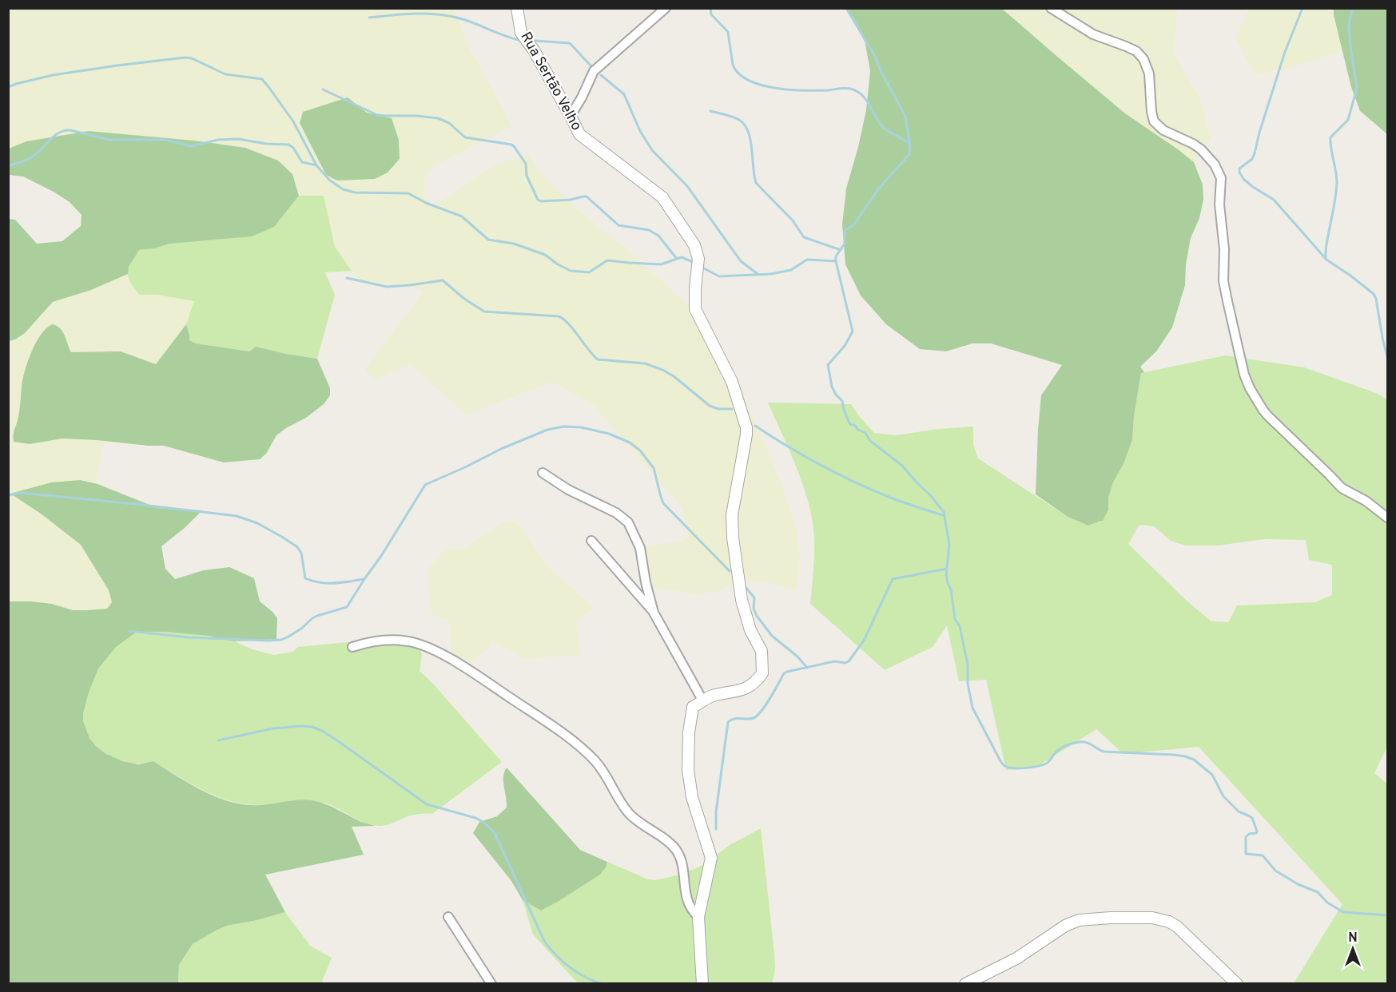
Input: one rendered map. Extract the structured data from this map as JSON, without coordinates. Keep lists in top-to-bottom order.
{
  "streets": {
    "street": ["Rua Sertão Velho"]
  },
  "north": "top"
}
